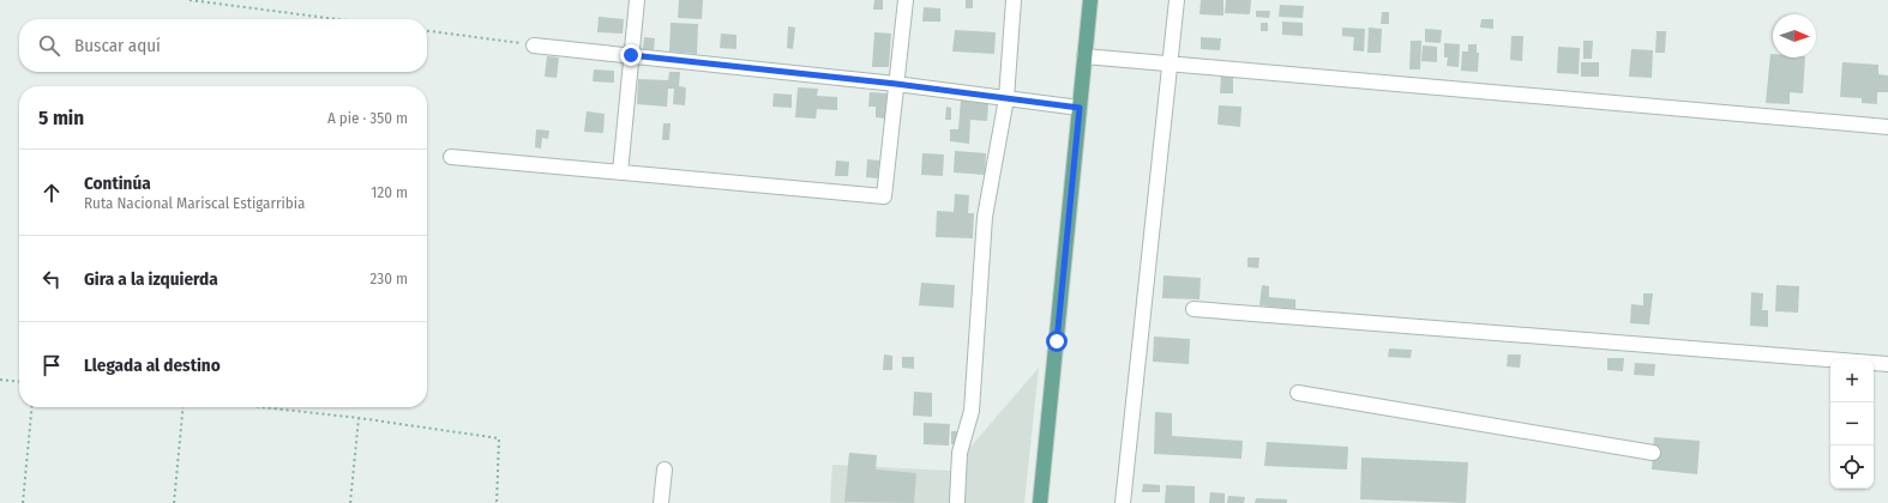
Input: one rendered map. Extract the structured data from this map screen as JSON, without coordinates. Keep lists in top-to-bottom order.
{
  "north": "right",
  "page": {
    "search": "Buscar aquí",
    "heading": ["5 min", "A pie · 350 m"],
    "list": [
      ["Continúa", "Ruta Nacional Mariscal Estigarribia", "120 m"],
      ["Gira a la izquierda", "230 m"],
      "Llegada al destino"
    ],
    "map_buttons": ["+", "−"]
  }
}
